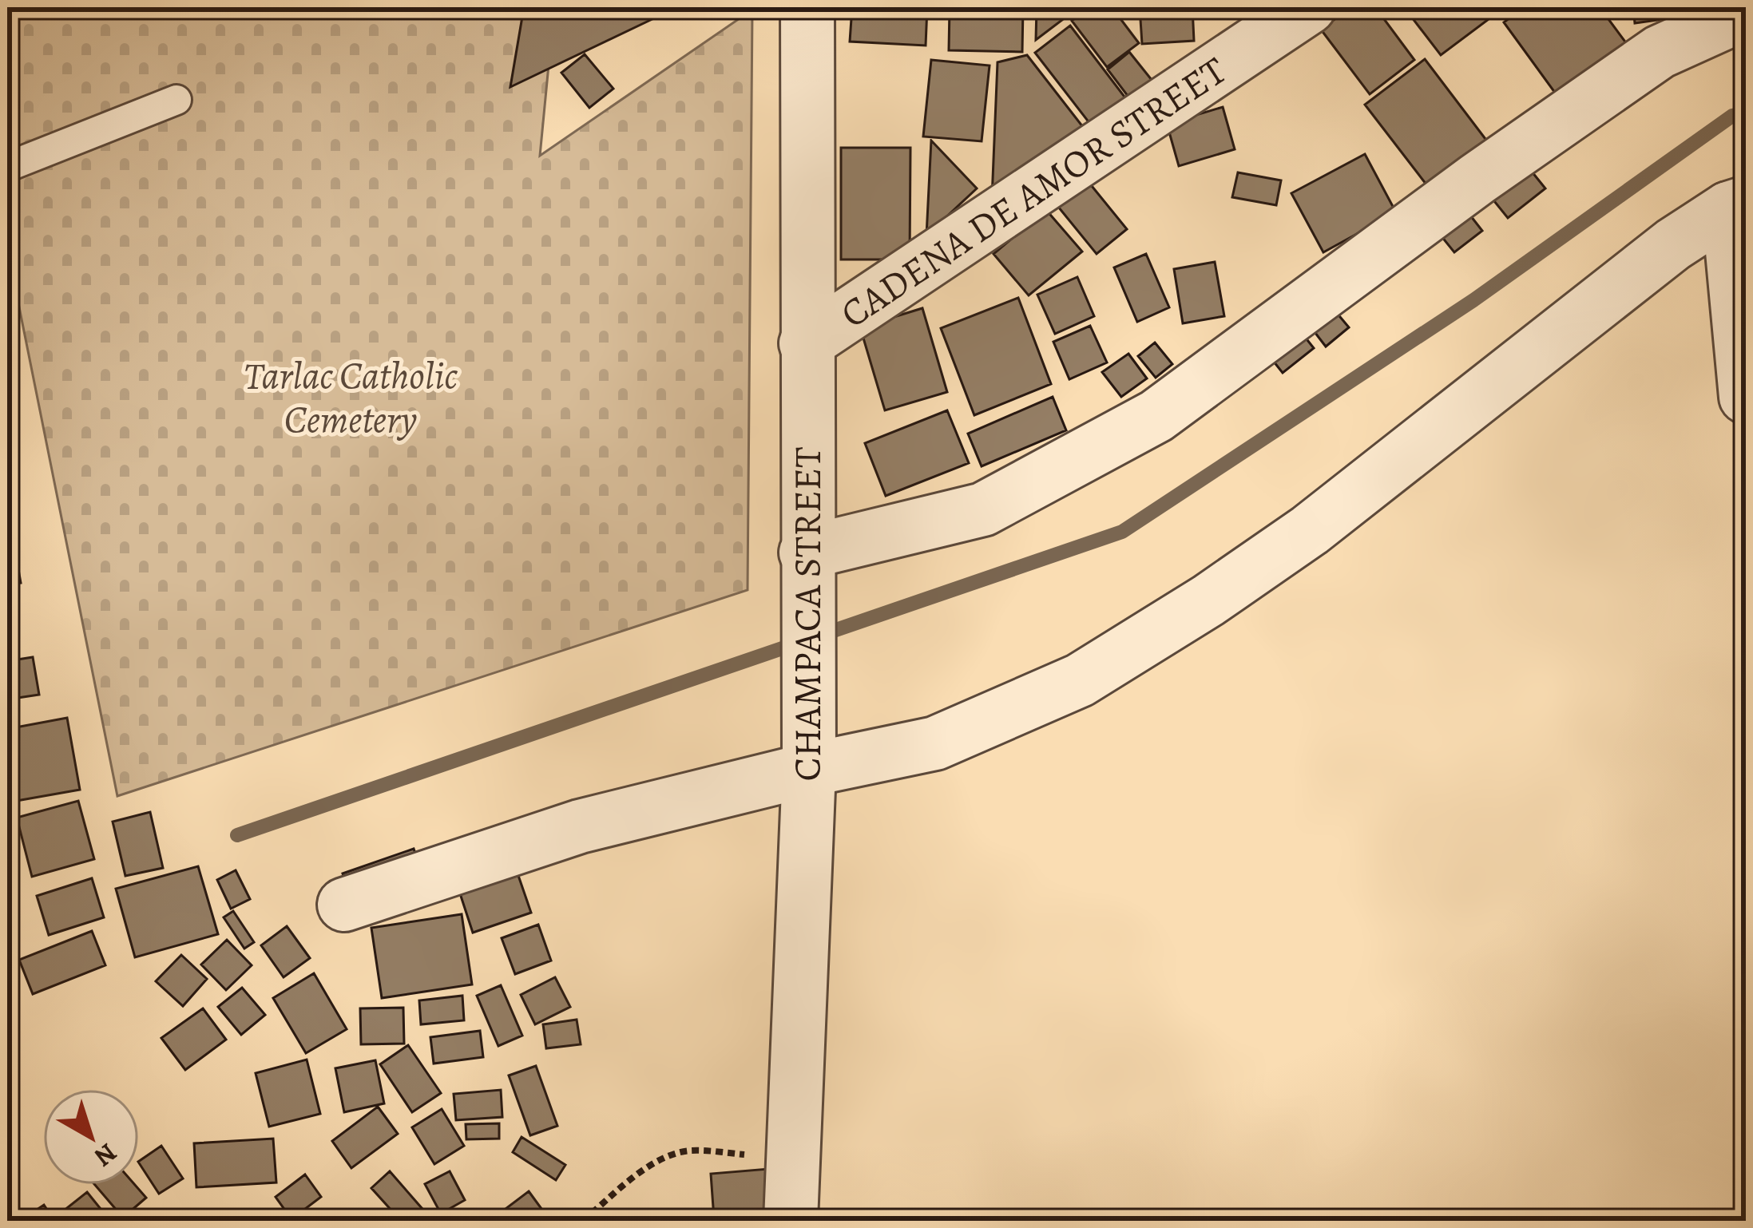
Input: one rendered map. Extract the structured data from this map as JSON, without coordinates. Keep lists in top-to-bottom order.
{
  "streets": {
    "street": ["CADENA DE AMOR STREET", "CHAMPACA STREET"]
  },
  "crossings": [
    ["CADENA DE AMOR STREET", "CHAMPACA STREET"]
  ],
  "parks": ["Tarlac Catholic Cemetery"],
  "north": "bottom right"
}
